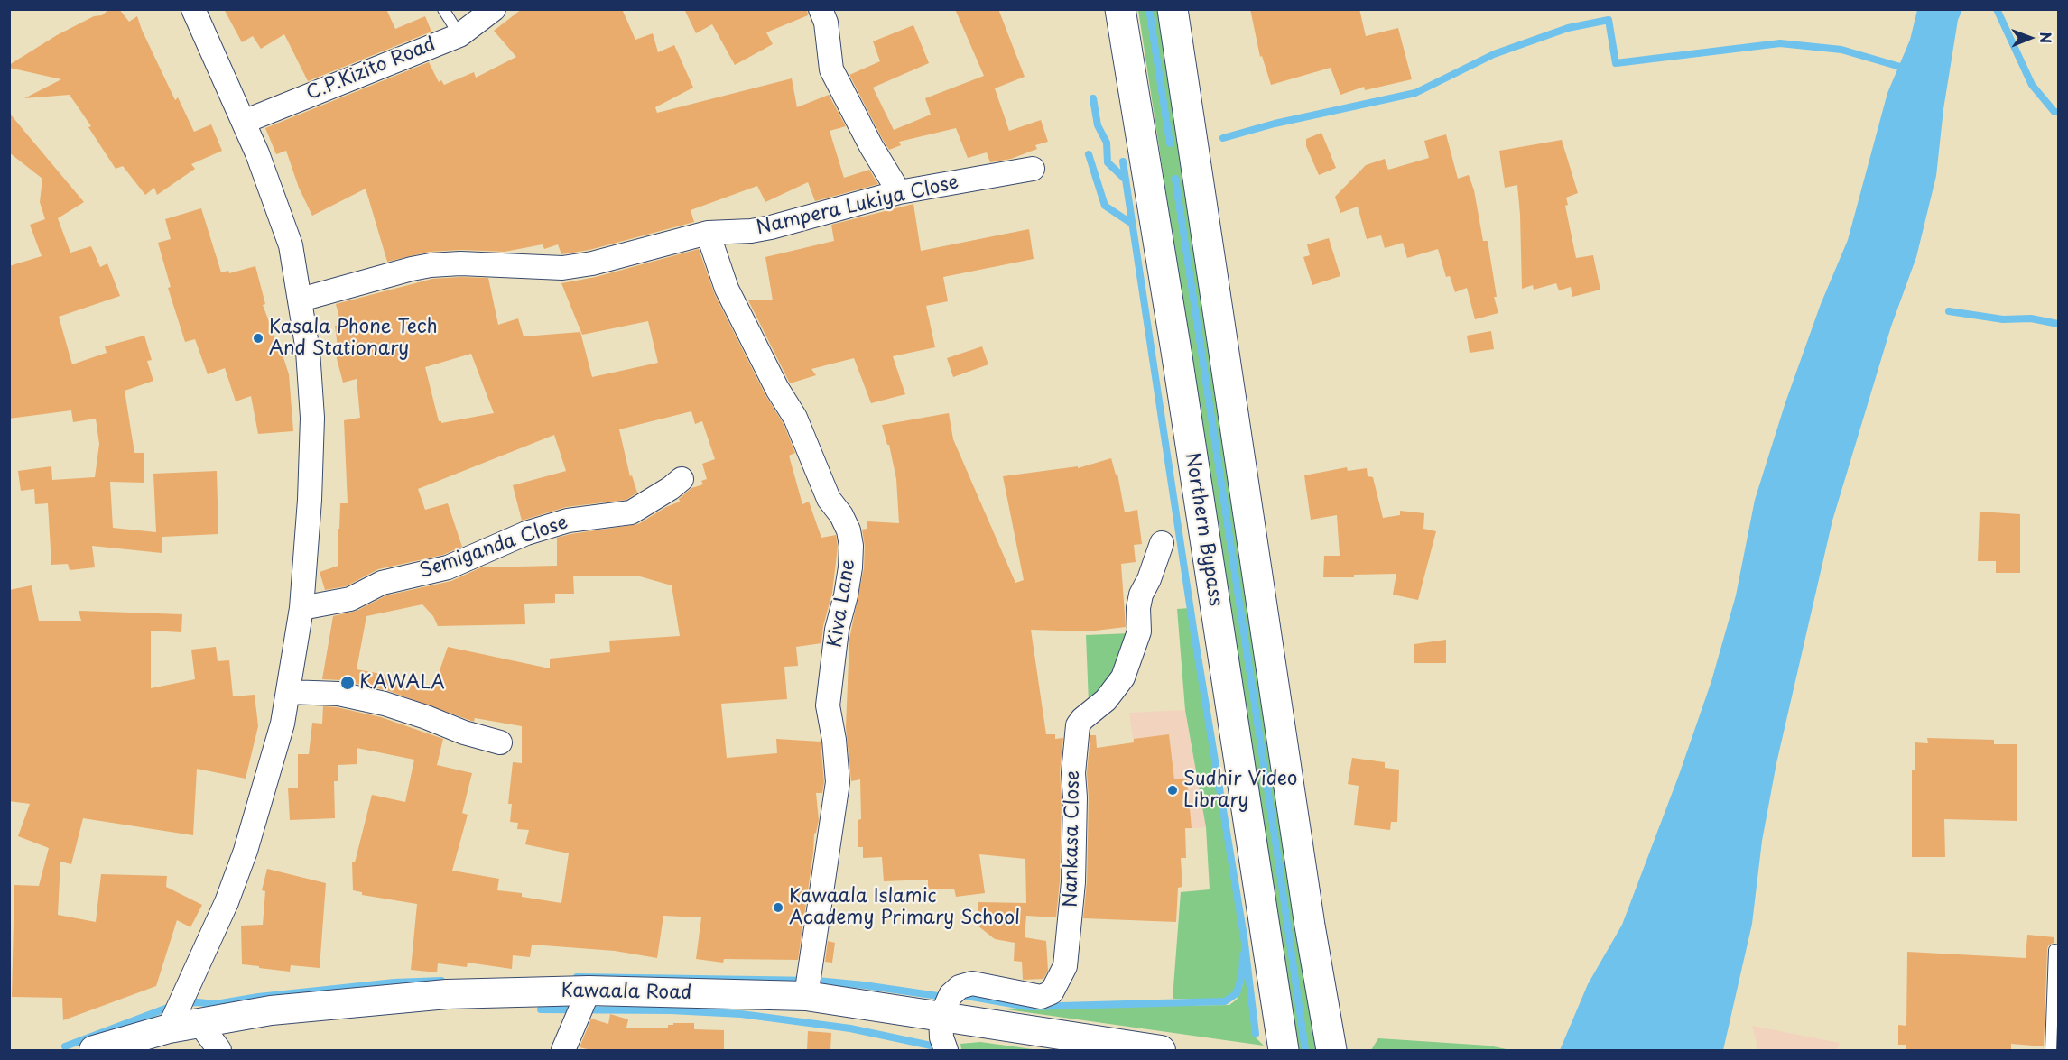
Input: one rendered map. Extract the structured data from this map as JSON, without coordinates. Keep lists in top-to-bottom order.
{
  "streets": {
    "highway": ["Northern Bypass"],
    "street": [
      "C.P.Kizito Road",
      "Nampera Lukiya Close",
      "Semiganda Close",
      "Kiva Lane",
      "Nankasa Close",
      "Kawaala Road"
    ]
  },
  "crossings": [
    ["Nampera Lukiya Close", "Kiva Lane"],
    ["Kiva Lane", "Kawaala Road"],
    ["Nankasa Close", "Kawaala Road"]
  ],
  "places": [
    "Kasala Phone Tech And Stationary",
    "KAWALA",
    "Sudhir Video Library",
    "Kawaala Islamic Academy Primary School"
  ],
  "north": "right"
}
